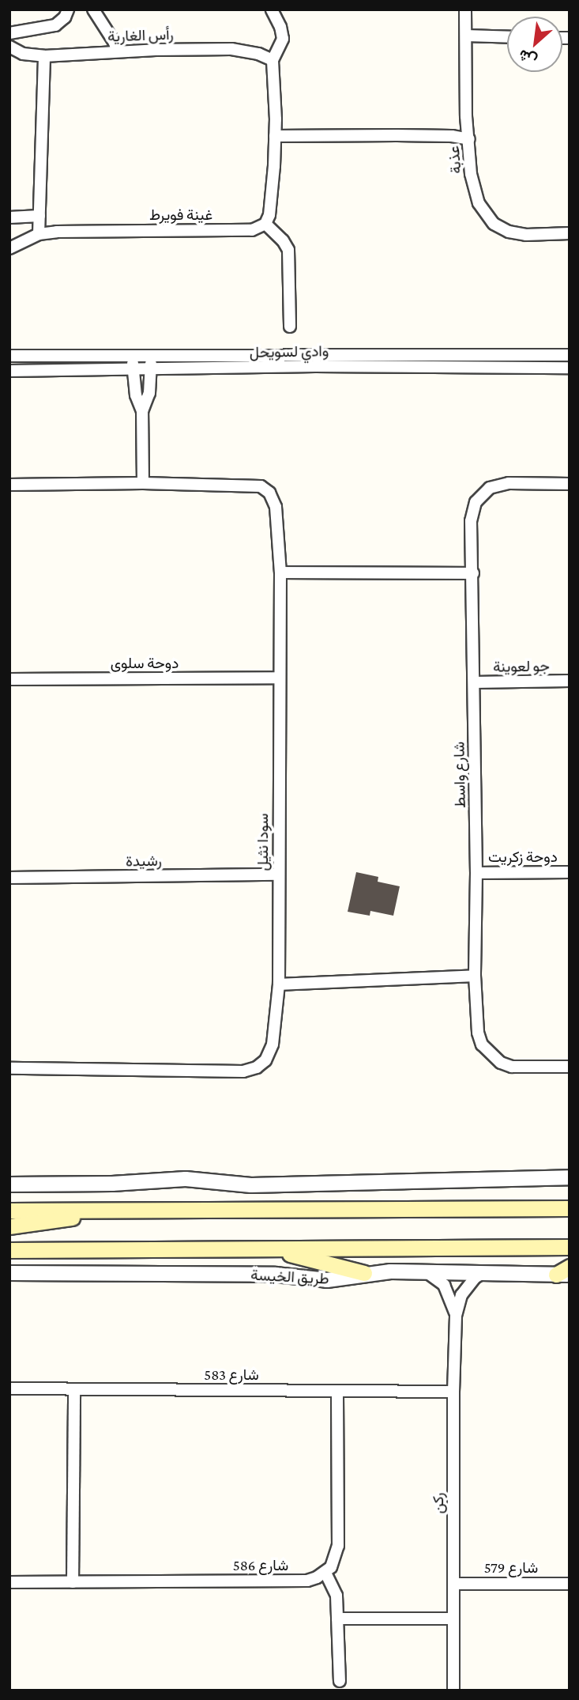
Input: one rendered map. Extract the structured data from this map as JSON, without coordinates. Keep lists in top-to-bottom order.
{
  "streets": {
    "main road": ["طريق الخيسة"],
    "street": [
      "رأس الغارية",
      "عذبة",
      "غينة فويرط",
      "وادي لسويحل",
      "دوحة سلوى",
      "جو لعوينة",
      "شارع واسط",
      "سودا نثيل",
      "دوحة زكريت",
      "رشيدة",
      "شارع 583",
      "ركن",
      "شارع 586",
      "شارع 579"
    ]
  },
  "crossings": [
    ["دوحة سلوى", "سودا نثيل"],
    ["جو لعوينة", "شارع واسط"],
    ["شارع واسط", "دوحة زكريت"],
    ["سودا نثيل", "رشيدة"],
    ["طريق الخيسة", "ركن"],
    ["شارع 583", "ركن"],
    ["ركن", "شارع 579"]
  ],
  "north": "bottom left"
}
